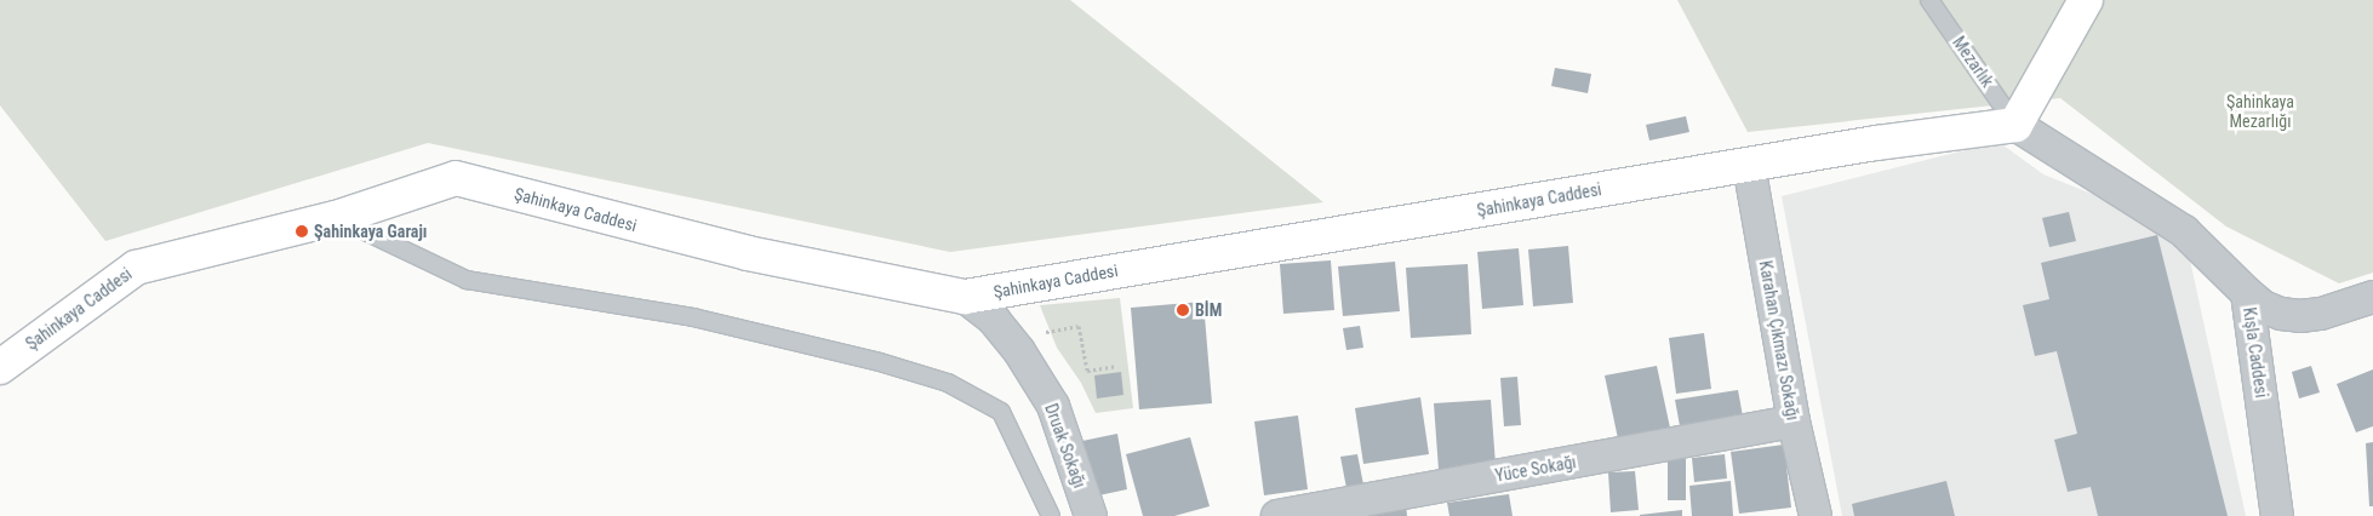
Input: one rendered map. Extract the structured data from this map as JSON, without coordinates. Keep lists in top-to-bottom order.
{
  "streets": {
    "street": [
      "Şahinkaya Caddesi",
      "Karahan Çıkmazı Sokağı",
      "Kışla Caddesi",
      "Druak Sokağı",
      "Yüce Sokağı"
    ],
    "lane": ["Mezarlık"]
  },
  "crossings": [
    ["Mezarlık", "Şahinkaya Caddesi"],
    ["Mezarlık", "Kışla Caddesi"],
    ["Şahinkaya Caddesi", "Karahan Çıkmazı Sokağı"],
    ["Şahinkaya Caddesi", "Kışla Caddesi"],
    ["Şahinkaya Caddesi", "Druak Sokağı"],
    ["Karahan Çıkmazı Sokağı", "Yüce Sokağı"]
  ],
  "parks": ["Şahinkaya Mezarlığı"],
  "places": ["Şahinkaya Garajı", "BİM"]
}
